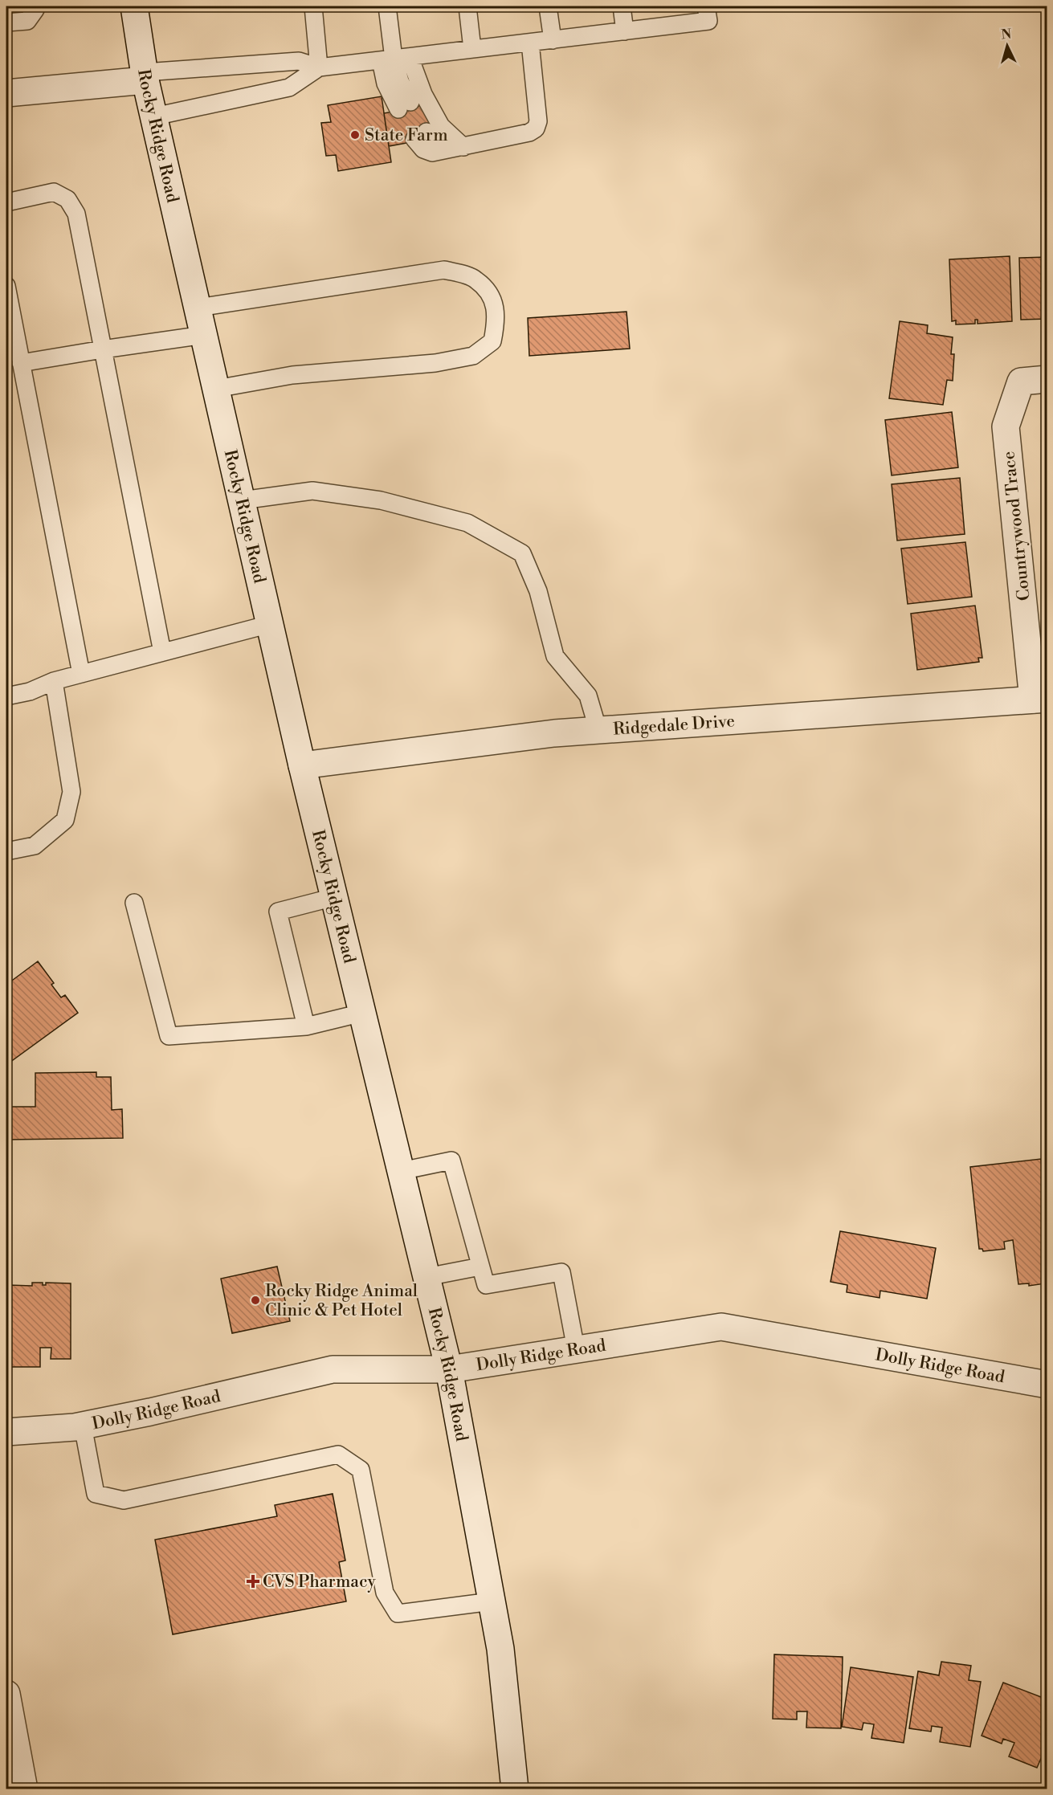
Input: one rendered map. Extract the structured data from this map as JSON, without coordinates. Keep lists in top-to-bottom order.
{
  "streets": {
    "street": [
      "Rocky Ridge Road",
      "Countrywood Trace",
      "Ridgedale Drive",
      "Dolly Ridge Road"
    ]
  },
  "crossings": [
    ["Rocky Ridge Road", "Ridgedale Drive"],
    ["Rocky Ridge Road", "Dolly Ridge Road"],
    ["Countrywood Trace", "Ridgedale Drive"]
  ],
  "places": {
    "other": ["State Farm", "Rocky Ridge Animal Clinic & Pet Hotel"],
    "health": ["CVS Pharmacy"]
  },
  "north": "top"
}
